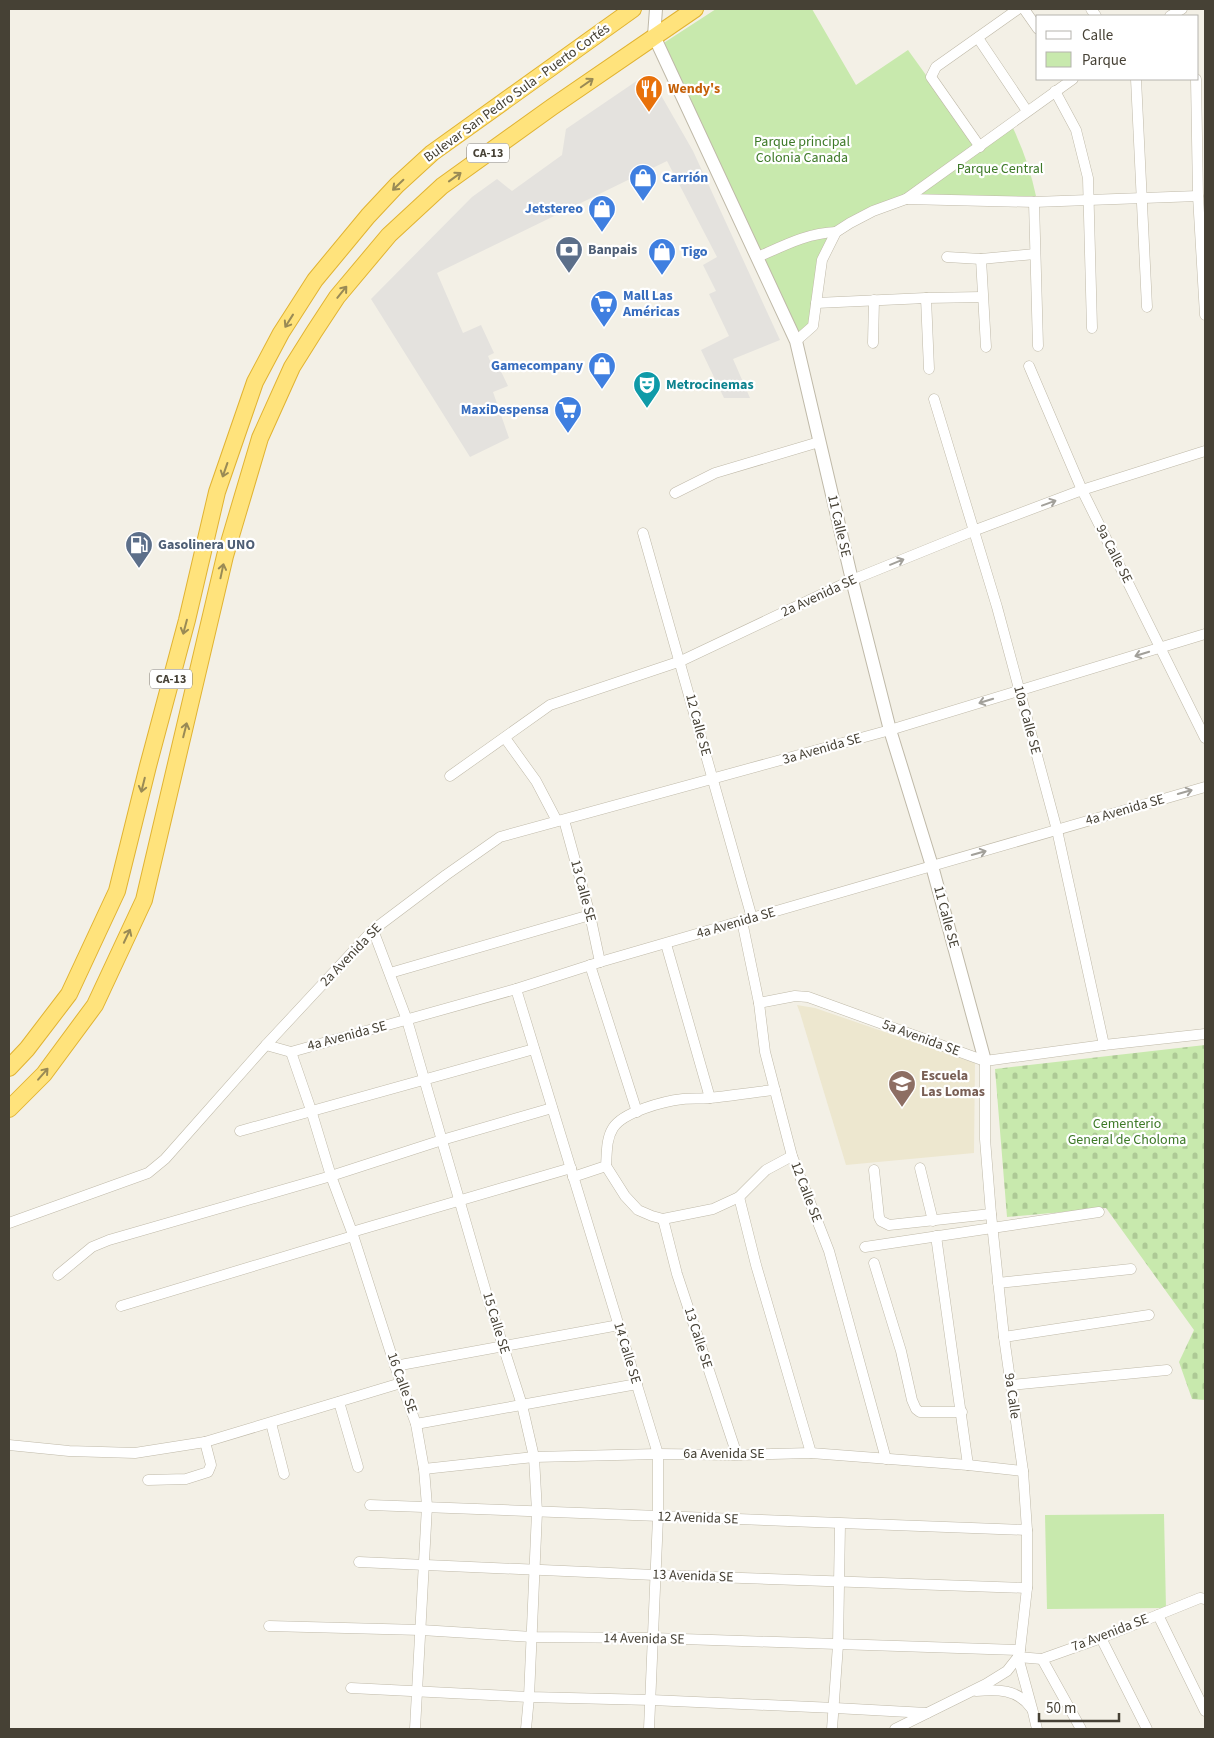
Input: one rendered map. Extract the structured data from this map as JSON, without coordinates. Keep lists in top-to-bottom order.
{
  "streets": {
    "highway": ["Bulevar San Pedro Sula - Puerto Cortés", "CA-13"],
    "street": [
      "11 Calle SE",
      "9a Calle SE",
      "2a Avenida SE",
      "10a Calle SE",
      "12 Calle SE",
      "3a Avenida SE",
      "4a Avenida SE",
      "13 Calle SE",
      "5a Avenida SE",
      "15 Calle SE",
      "14 Calle SE",
      "16 Calle SE",
      "9a Calle",
      "6a Avenida SE",
      "12 Avenida SE",
      "13 Avenida SE",
      "7a Avenida SE",
      "14 Avenida SE"
    ]
  },
  "crossings": [
    ["CA-13", "11 Calle SE"],
    ["11 Calle SE", "2a Avenida SE"],
    ["11 Calle SE", "3a Avenida SE"],
    ["11 Calle SE", "4a Avenida SE"],
    ["11 Calle SE", "5a Avenida SE"],
    ["11 Calle SE", "9a Calle"],
    ["9a Calle SE", "2a Avenida SE"],
    ["9a Calle SE", "3a Avenida SE"],
    ["2a Avenida SE", "10a Calle SE"],
    ["2a Avenida SE", "12 Calle SE"],
    ["2a Avenida SE", "3a Avenida SE"],
    ["2a Avenida SE", "4a Avenida SE"],
    ["2a Avenida SE", "13 Calle SE"],
    ["2a Avenida SE", "15 Calle SE"],
    ["10a Calle SE", "3a Avenida SE"],
    ["10a Calle SE", "4a Avenida SE"],
    ["10a Calle SE", "5a Avenida SE"],
    ["12 Calle SE", "3a Avenida SE"],
    ["12 Calle SE", "4a Avenida SE"],
    ["12 Calle SE", "5a Avenida SE"],
    ["12 Calle SE", "6a Avenida SE"],
    ["3a Avenida SE", "13 Calle SE"],
    ["4a Avenida SE", "13 Calle SE"],
    ["4a Avenida SE", "15 Calle SE"],
    ["4a Avenida SE", "14 Calle SE"],
    ["4a Avenida SE", "16 Calle SE"],
    ["13 Calle SE", "6a Avenida SE"],
    ["5a Avenida SE", "9a Calle"],
    ["15 Calle SE", "6a Avenida SE"],
    ["15 Calle SE", "12 Avenida SE"],
    ["15 Calle SE", "13 Avenida SE"],
    ["15 Calle SE", "14 Avenida SE"],
    ["14 Calle SE", "6a Avenida SE"],
    ["14 Calle SE", "12 Avenida SE"],
    ["14 Calle SE", "13 Avenida SE"],
    ["14 Calle SE", "14 Avenida SE"],
    ["16 Calle SE", "6a Avenida SE"],
    ["16 Calle SE", "12 Avenida SE"],
    ["16 Calle SE", "13 Avenida SE"],
    ["16 Calle SE", "14 Avenida SE"],
    ["9a Calle", "6a Avenida SE"],
    ["9a Calle", "12 Avenida SE"],
    ["9a Calle", "13 Avenida SE"],
    ["9a Calle", "7a Avenida SE"],
    ["9a Calle", "14 Avenida SE"],
    ["7a Avenida SE", "14 Avenida SE"]
  ],
  "one_way": ["3a Avenida SE"],
  "parks": ["Parque principal Colonia Canada", "Parque Central", "Cementerio General de Choloma"],
  "places": {
    "restaurant": ["Wendy's"],
    "shop": [
      "Carrión",
      "Jetstereo",
      "Tigo",
      "Gamecompany"
    ],
    "bank": ["Banpais"],
    "supermarket": ["Mall Las Américas", "MaxiDespensa"],
    "theatre": ["Metrocinemas"],
    "fuel station": ["Gasolinera UNO"],
    "school or university": ["Escuela Las Lomas"]
  },
  "legend": ["Calle", "Parque"],
  "scale_bar": "50 m"
}
